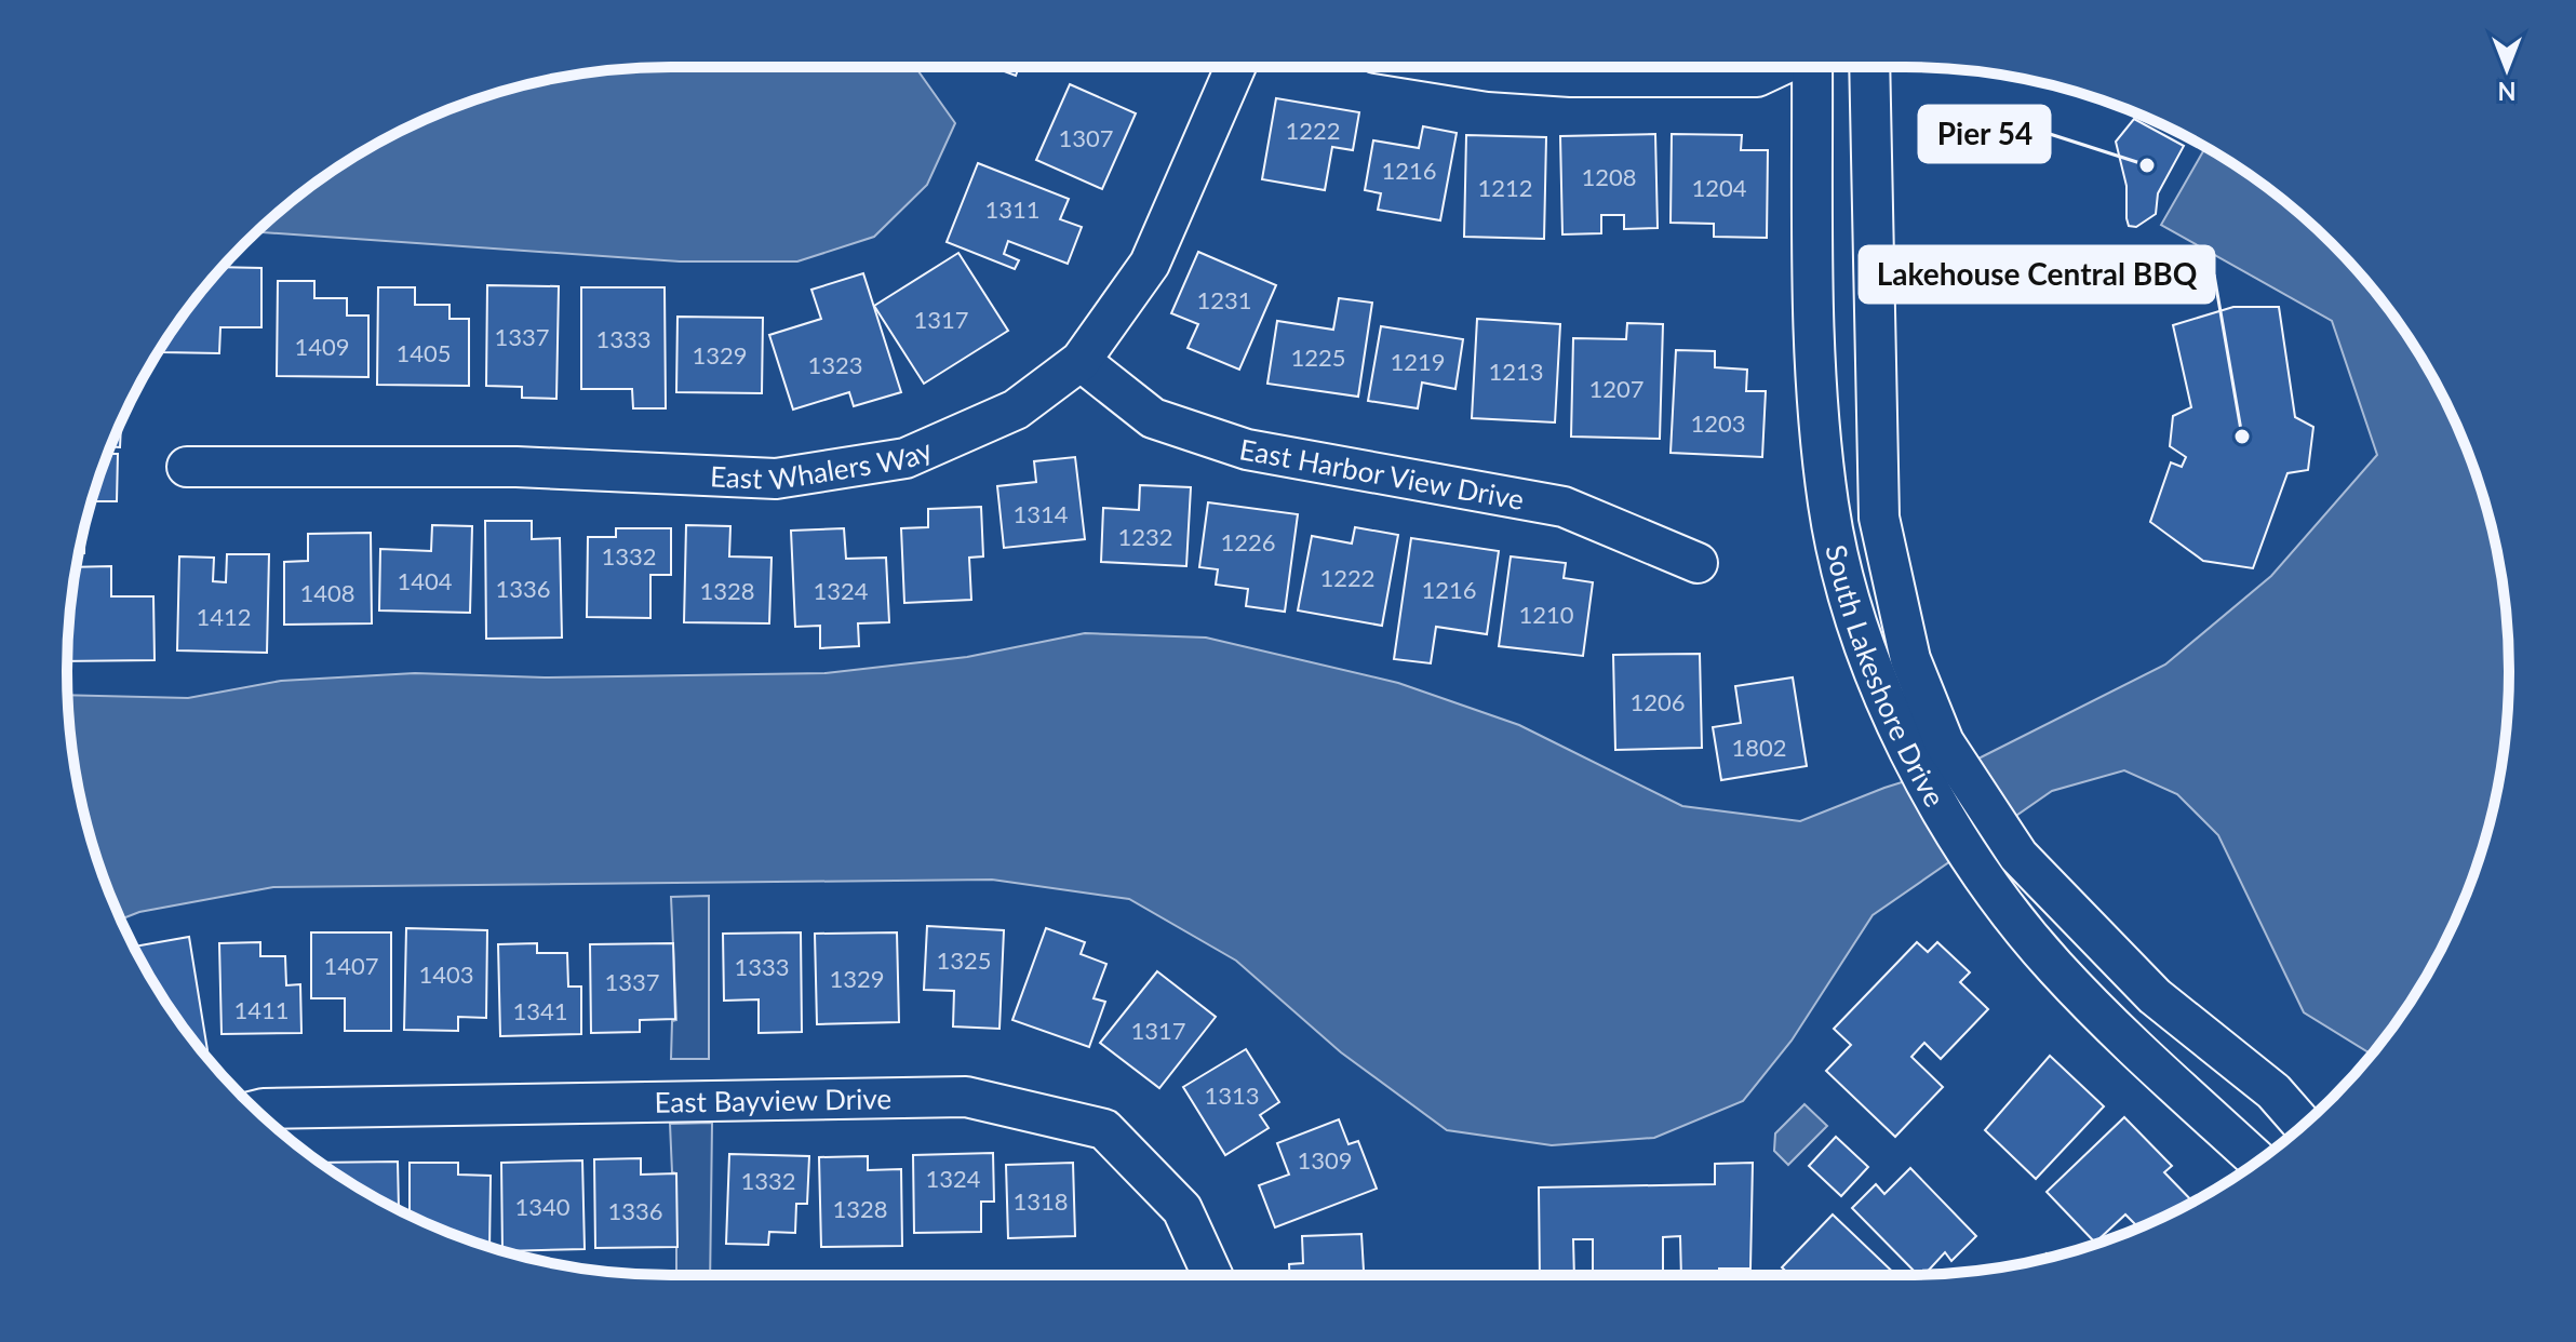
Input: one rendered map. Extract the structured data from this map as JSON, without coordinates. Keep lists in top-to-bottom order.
{
  "streets": {
    "street": [
      "East Whalers Way",
      "East Harbor View Drive",
      "South Lakeshore Drive",
      "East Bayview Drive"
    ]
  },
  "crossings": [
    ["East Whalers Way", "East Harbor View Drive"]
  ],
  "places": ["Pier 54", "Lakehouse Central BBQ"],
  "house_numbers": [
    "1222",
    "1307",
    "1216",
    "1208",
    "1212",
    "1204",
    "1311",
    "1231",
    "1317",
    "1337",
    "1333",
    "1409",
    "1405",
    "1329",
    "1225",
    "1219",
    "1323",
    "1213",
    "1207",
    "1203",
    "1314",
    "1232",
    "1226",
    "1332",
    "1222",
    "1404",
    "1336",
    "1216",
    "1328",
    "1324",
    "1408",
    "1210",
    "1412",
    "1206",
    "1802",
    "1325",
    "1407",
    "1333",
    "1403",
    "1329",
    "1337",
    "1411",
    "1341",
    "1317",
    "1313",
    "1309",
    "1324",
    "1332",
    "1318",
    "1340",
    "1328",
    "1336"
  ],
  "north": "bottom"
}
